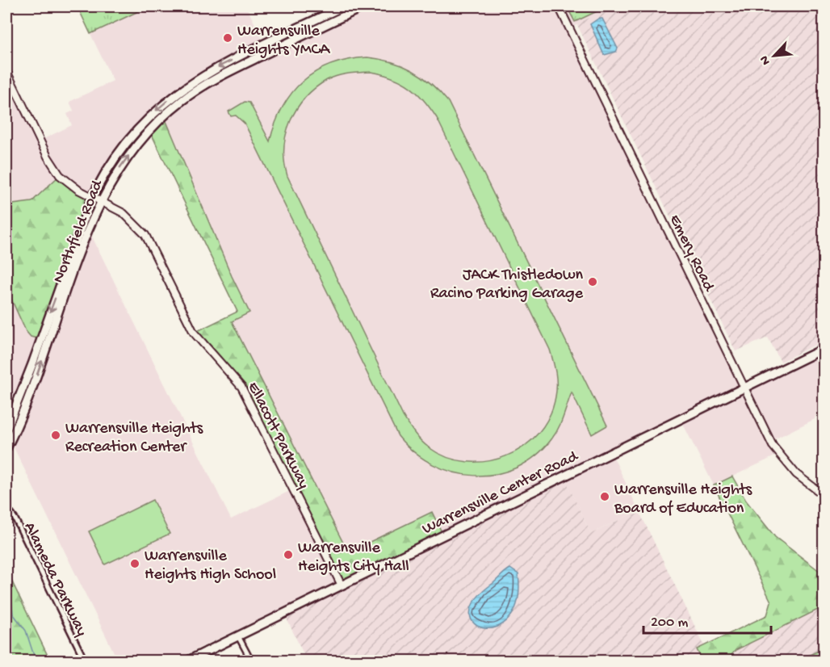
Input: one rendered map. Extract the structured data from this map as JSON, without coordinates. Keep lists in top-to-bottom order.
{
  "streets": {
    "main road": ["Northfield Road", "Warrensville Center Road"],
    "street": ["Emery Road", "Ellacott Parkway", "Alameda Parkway"]
  },
  "crossings": [
    ["Northfield Road", "Ellacott Parkway"],
    ["Emery Road", "Warrensville Center Road"],
    ["Ellacott Parkway", "Warrensville Center Road"]
  ],
  "places": [
    "Warrensville Heights YMCA",
    "JACK Thistledown Racino Parking Garage",
    "Warrensville Heights Recreation Center",
    "Warrensville Heights Board of Education",
    "Warrensville Heights City Hall",
    "Warrensville Heights High School"
  ],
  "scale_bar": "200 m",
  "north": "bottom left"
}
